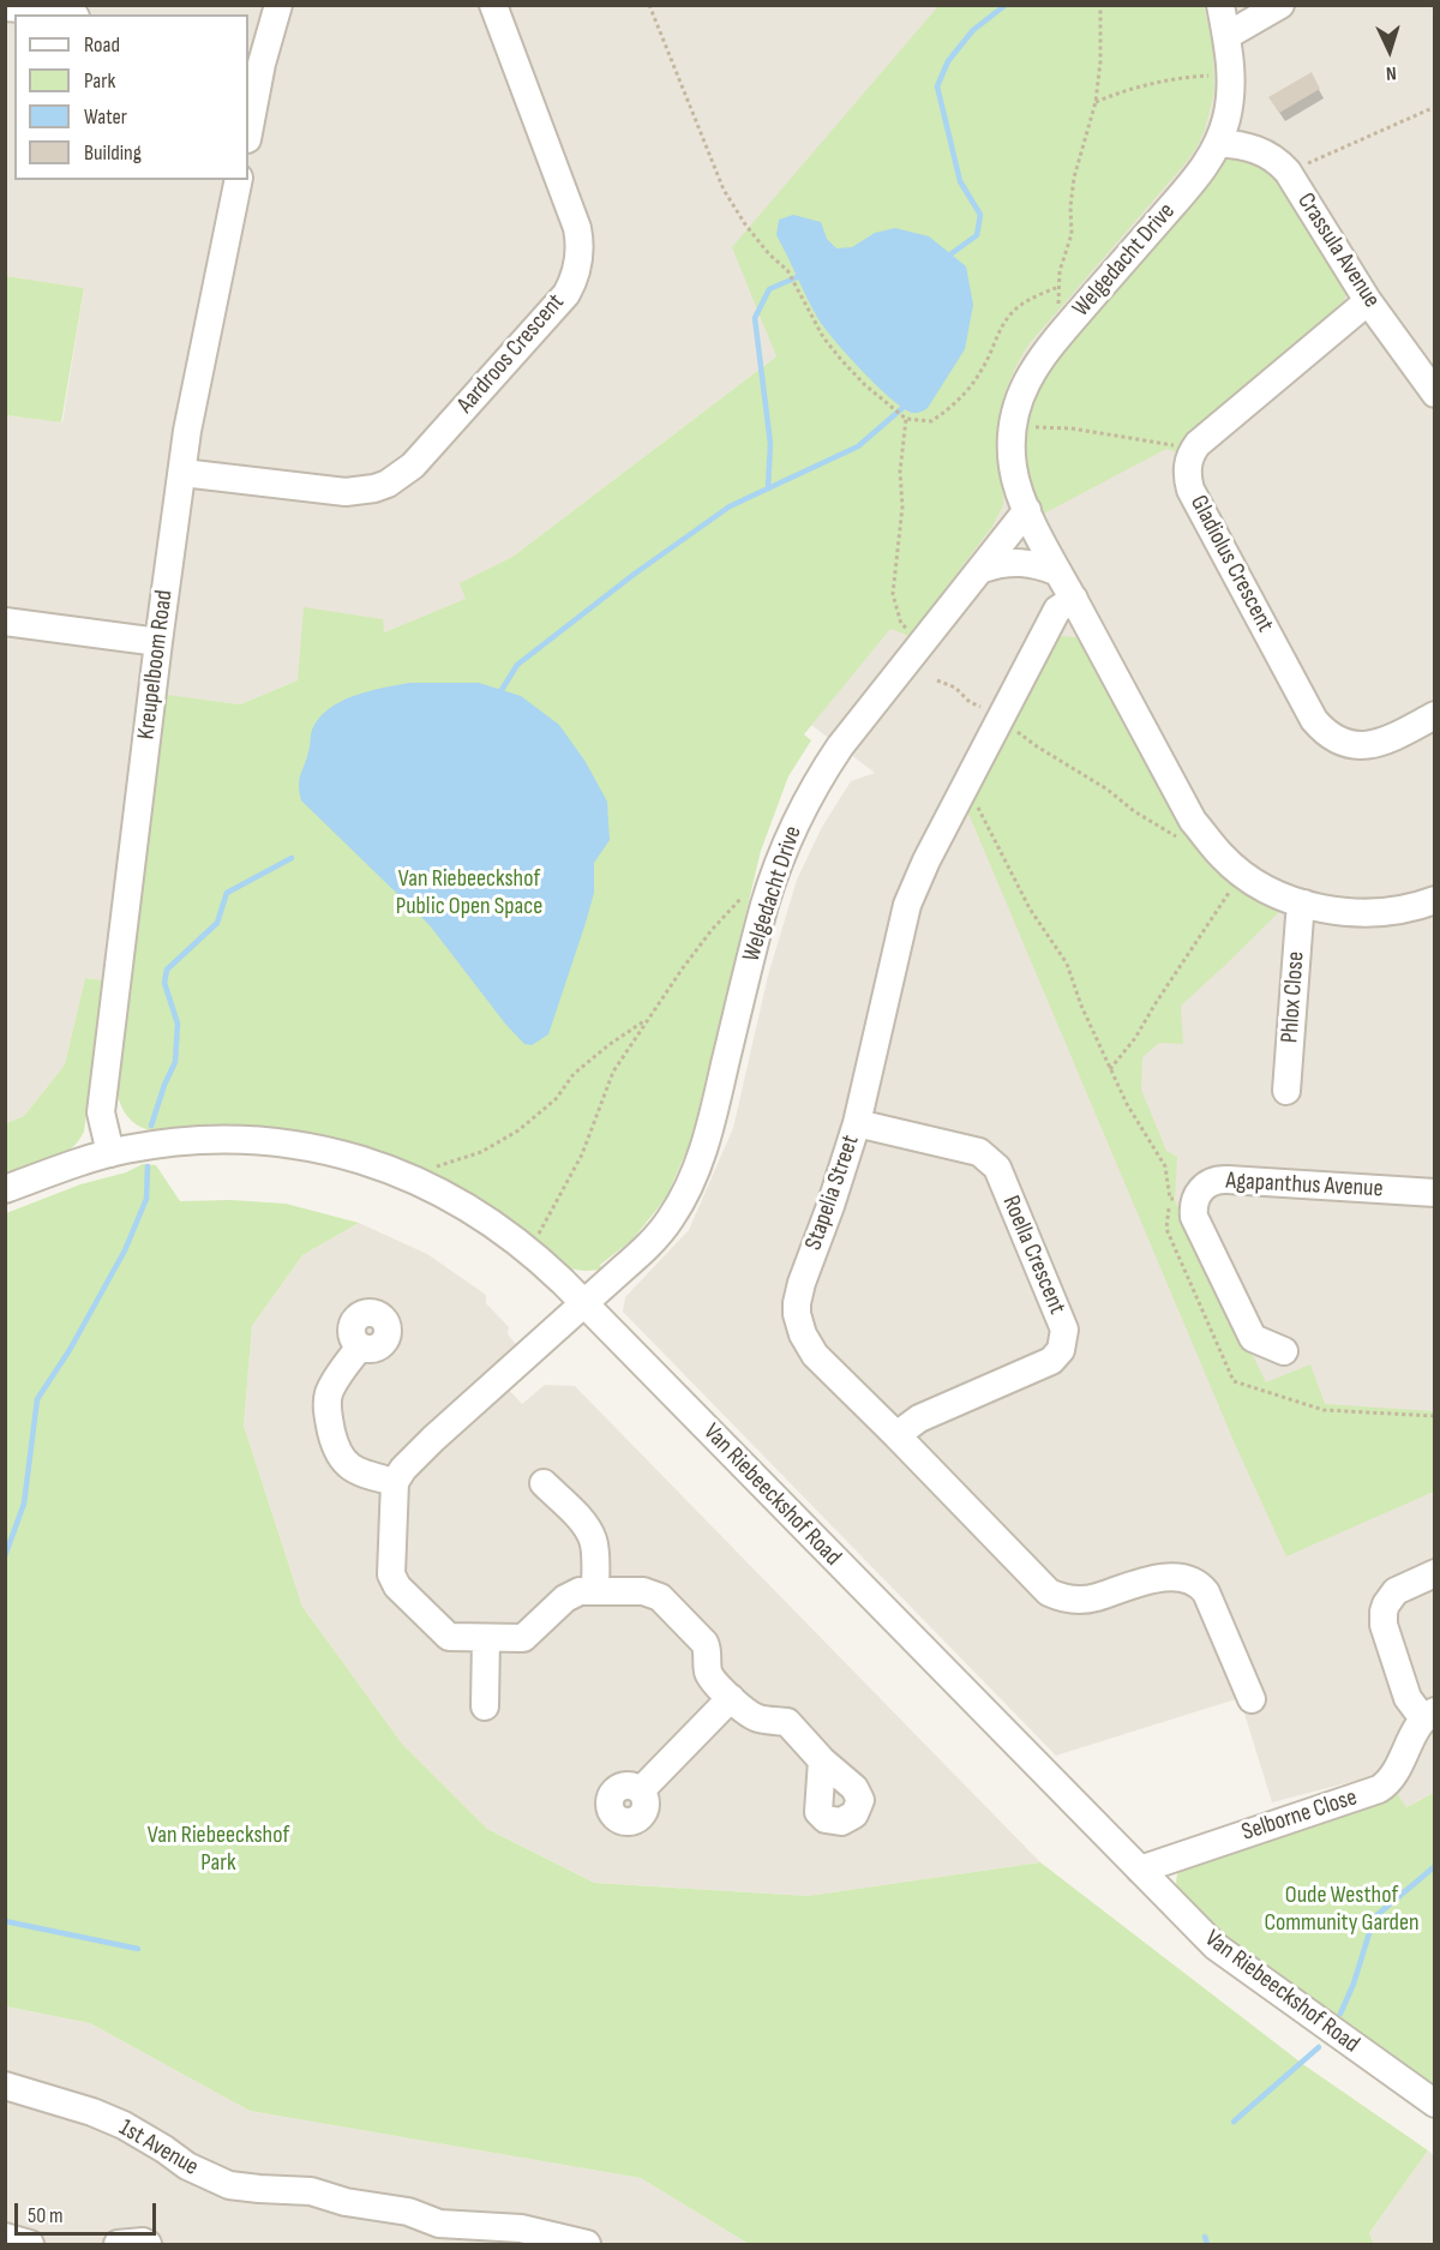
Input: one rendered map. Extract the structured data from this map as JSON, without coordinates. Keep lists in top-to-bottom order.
{
  "streets": {
    "street": [
      "Crassula Avenue",
      "Welgedacht Drive",
      "Aardroos Crescent",
      "Gladiolus Crescent",
      "Kreupelboom Road",
      "Phlox Close",
      "Agapanthus Avenue",
      "Stapelia Street",
      "Roella Crescent",
      "Van Riebeeckshof Road",
      "Selborne Close",
      "1st Avenue"
    ]
  },
  "crossings": [
    ["Crassula Avenue", "Welgedacht Drive"],
    ["Welgedacht Drive", "Phlox Close"],
    ["Welgedacht Drive", "Stapelia Street"],
    ["Welgedacht Drive", "Van Riebeeckshof Road"],
    ["Aardroos Crescent", "Kreupelboom Road"],
    ["Kreupelboom Road", "Van Riebeeckshof Road"],
    ["Stapelia Street", "Roella Crescent"],
    ["Van Riebeeckshof Road", "Selborne Close"]
  ],
  "parks": ["Van Riebeeckshof Public Open Space", "Van Riebeeckshof Park", "Oude Westhof Community Garden"],
  "legend": [
    "Road",
    "Park",
    "Water",
    "Building"
  ],
  "scale_bar": "50 m",
  "north": "bottom"
}
